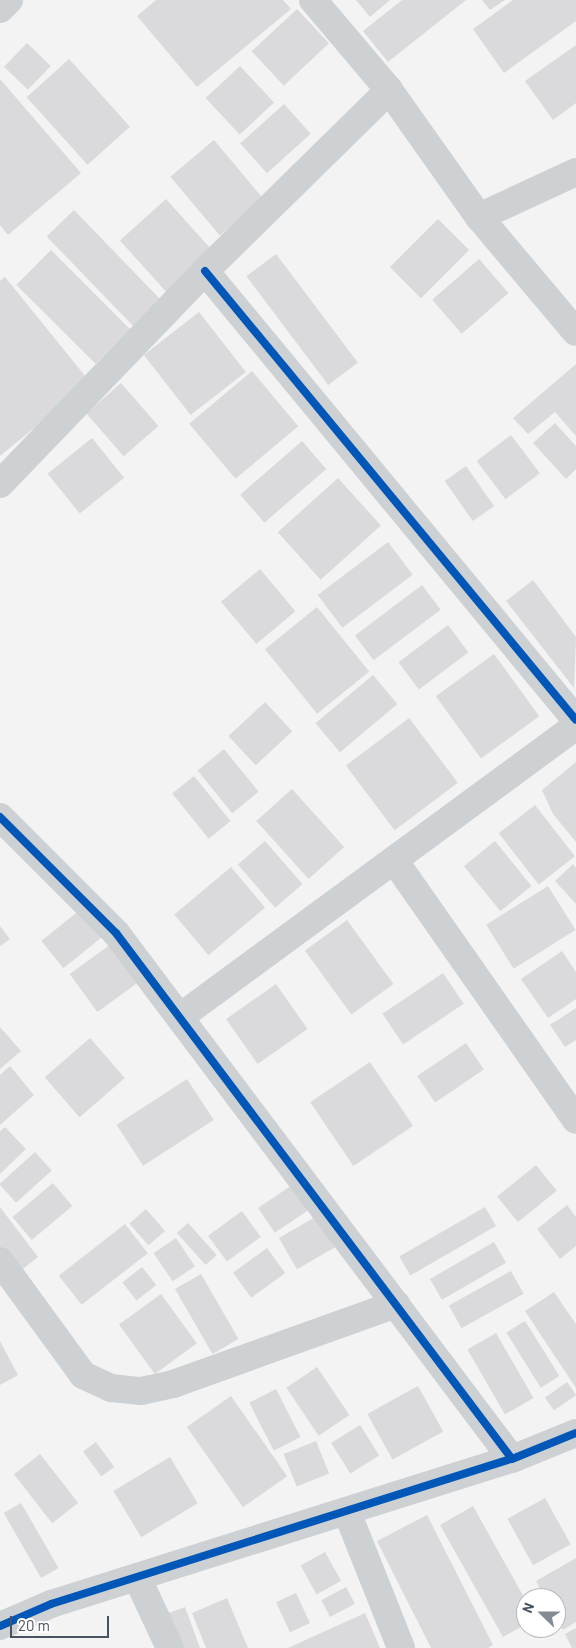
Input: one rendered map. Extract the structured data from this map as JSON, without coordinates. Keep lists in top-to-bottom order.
{
  "scale_bar": "20 m",
  "north": "left"
}
